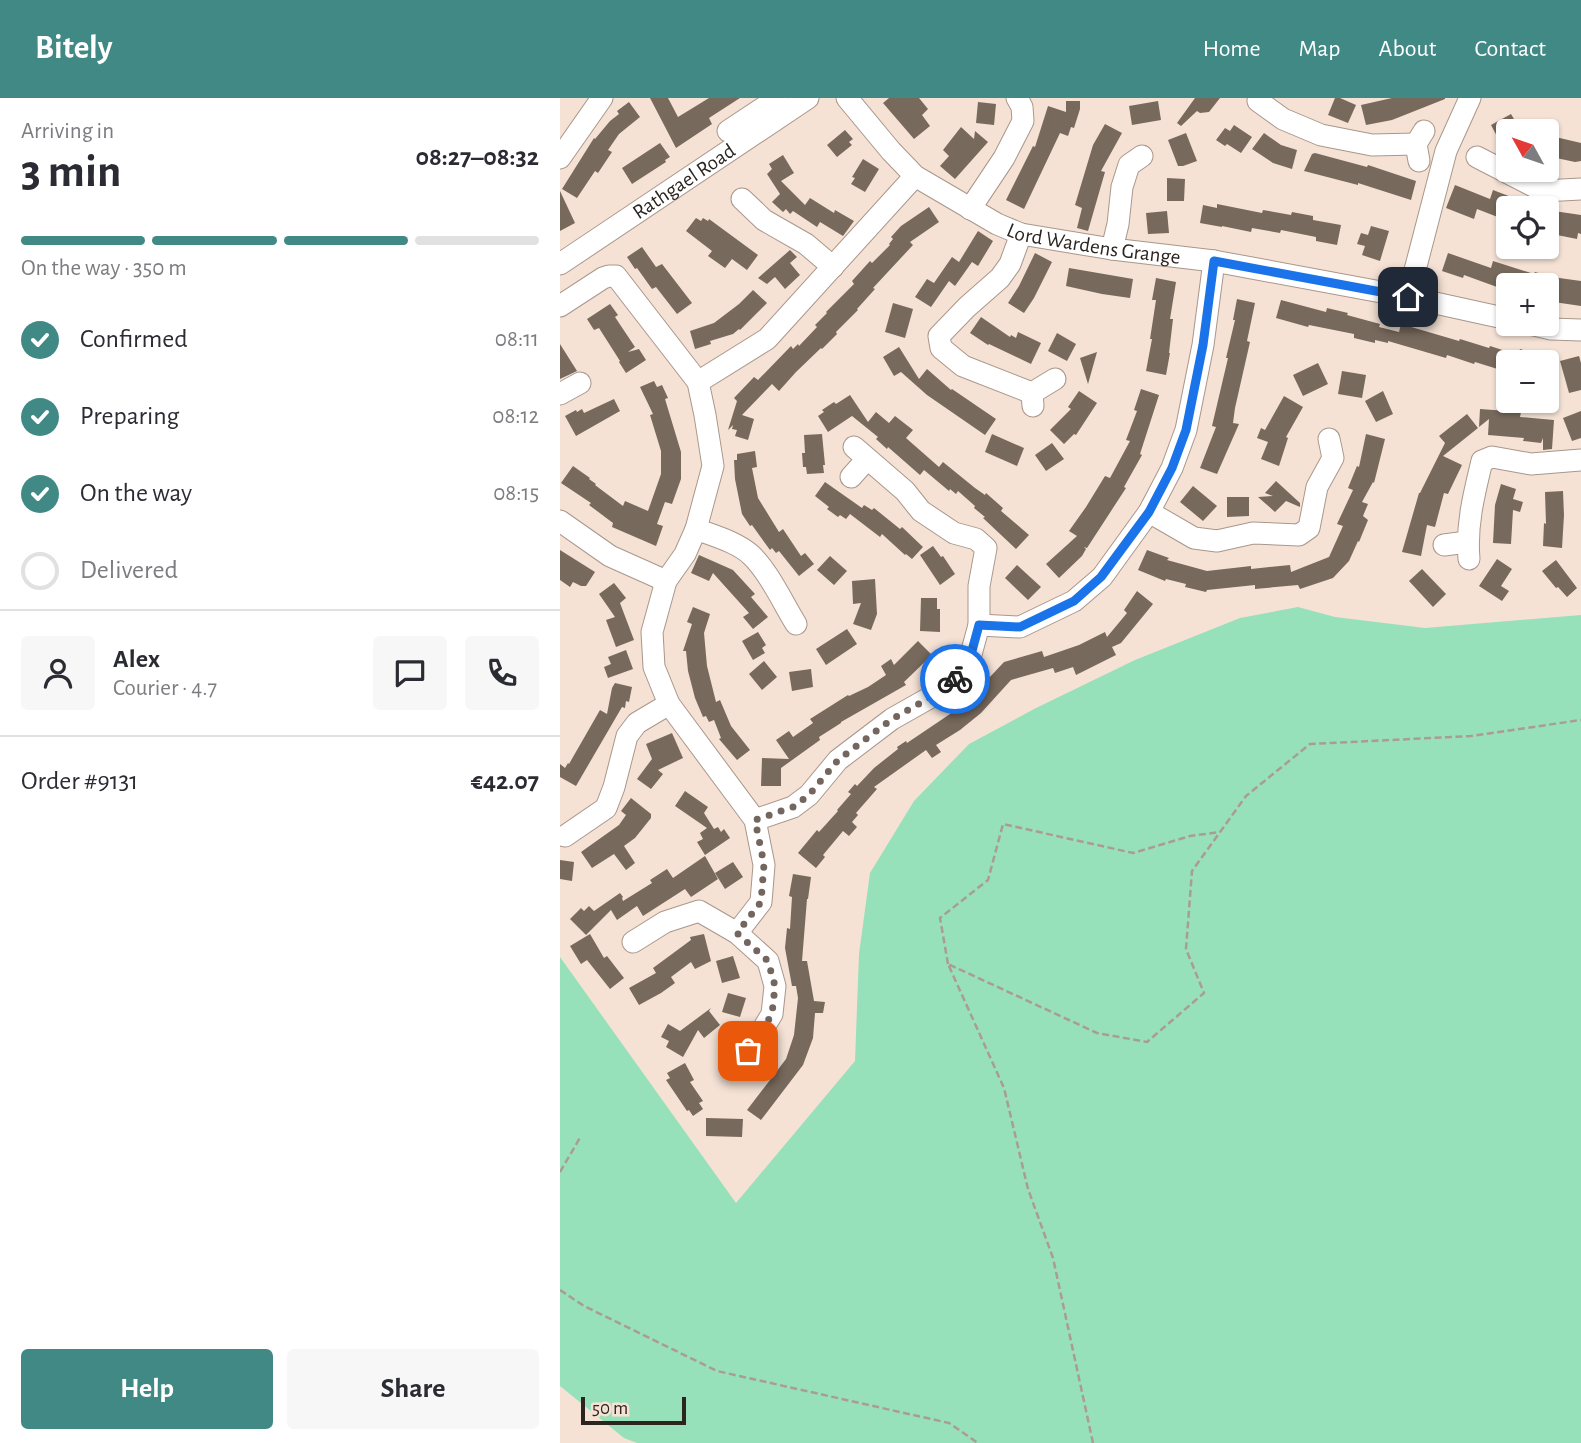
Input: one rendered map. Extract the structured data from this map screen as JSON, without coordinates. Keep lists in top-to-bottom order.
{
  "streets": {
    "street": ["Rathgael Road", "Lord Wardens Grange"]
  },
  "scale_bar": "50 m",
  "north": "top left",
  "page": {
    "header": "Bitely",
    "nav": [
      "Home",
      "Map",
      "About",
      "Contact"
    ],
    "heading": ["3 min", "Arriving in", "08:27–08:32"],
    "panel": [
      "Alex",
      "Courier · 4.7",
      "Order #9131",
      "€42.07"
    ],
    "map_buttons": ["+", "−"],
    "bar": "On the way · 350 m",
    "list": [
      ["Confirmed", "08:11"],
      ["Preparing", "08:12"],
      ["On the way", "08:15"],
      "Delivered"
    ],
    "buttons": ["Help", "Share"],
    "scale": "50 m"
  }
}
